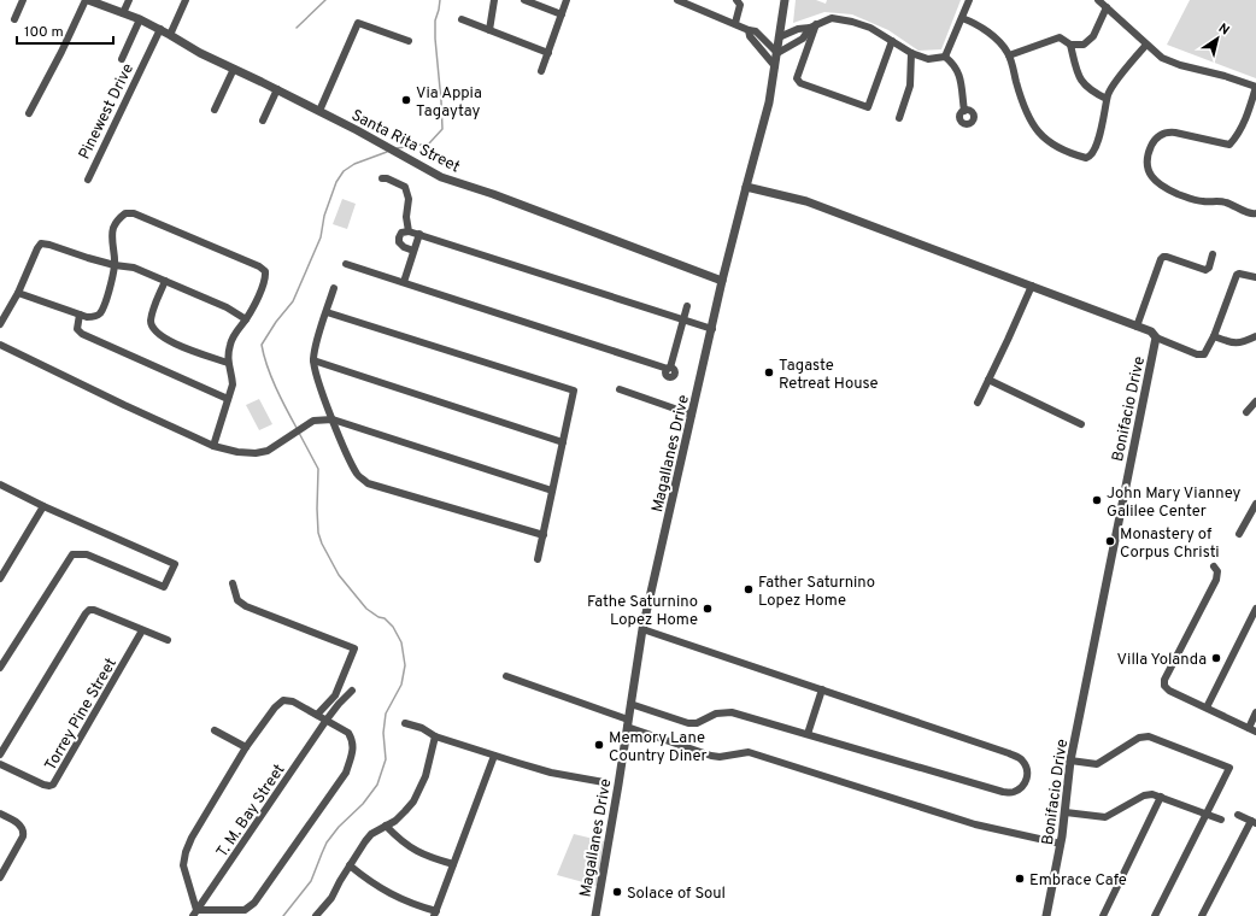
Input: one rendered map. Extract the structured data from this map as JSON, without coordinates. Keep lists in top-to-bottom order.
{
  "streets": {
    "street": [
      "Pinewest Drive",
      "Santa Rita Street",
      "Bonifacio Drive",
      "Magallanes Drive",
      "Torrey Pine Street",
      "T. M. Bay Street"
    ]
  },
  "crossings": [
    ["Pinewest Drive", "Santa Rita Street"],
    ["Santa Rita Street", "Magallanes Drive"],
    ["Bonifacio Drive", "Magallanes Drive"]
  ],
  "places": [
    "Via Appia Tagaytay",
    "Tagaste Retreat House",
    "John Mary Vianney Galilee Center",
    "Monastery of Corpus Christi",
    "Father Saturnino Lopez Home",
    "Fathe Saturnino Lopez Home",
    "Villa Yolanda",
    "Memory Lane Country Diner",
    "Embrace Cafe",
    "Solace of Soul"
  ],
  "scale_bar": "100 m",
  "north": "top right"
}
